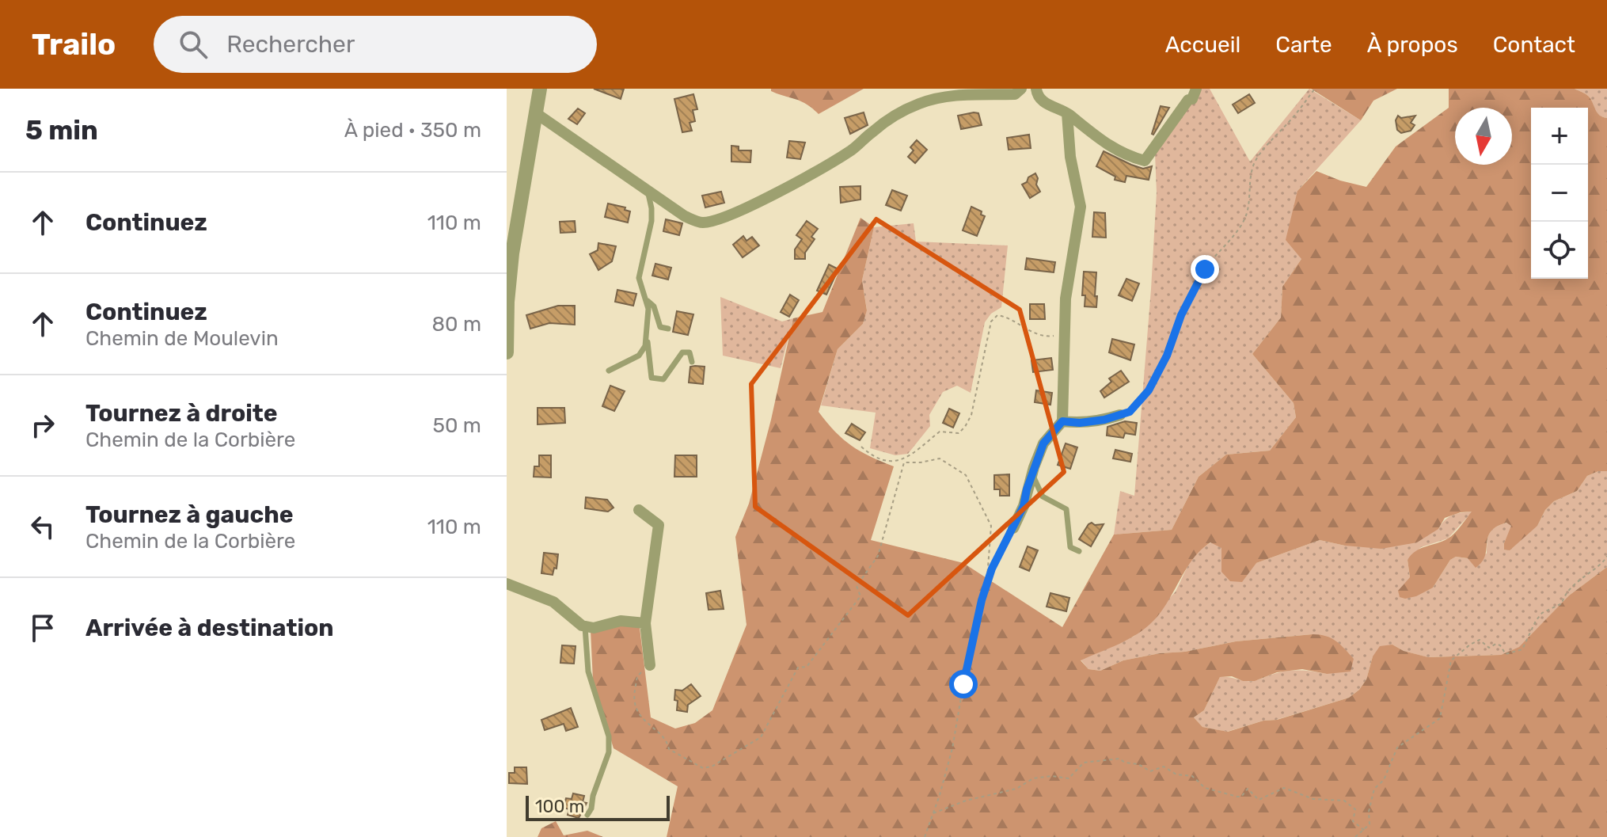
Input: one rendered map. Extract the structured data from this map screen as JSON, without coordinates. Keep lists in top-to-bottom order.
{
  "scale_bar": "100 m",
  "north": "bottom",
  "page": {
    "header": "Trailo",
    "search": "Rechercher",
    "nav": [
      "Accueil",
      "Carte",
      "À propos",
      "Contact"
    ],
    "heading": ["5 min", "À pied · 350 m"],
    "map_buttons": ["+", "−"],
    "list": [
      ["Continuez", "110 m"],
      ["Continuez", "Chemin de Moulevin", "80 m"],
      ["Tournez à droite", "Chemin de la Corbière", "50 m"],
      ["Tournez à gauche", "Chemin de la Corbière", "110 m"],
      "Arrivée à destination"
    ],
    "scale": "100 m"
  }
}
